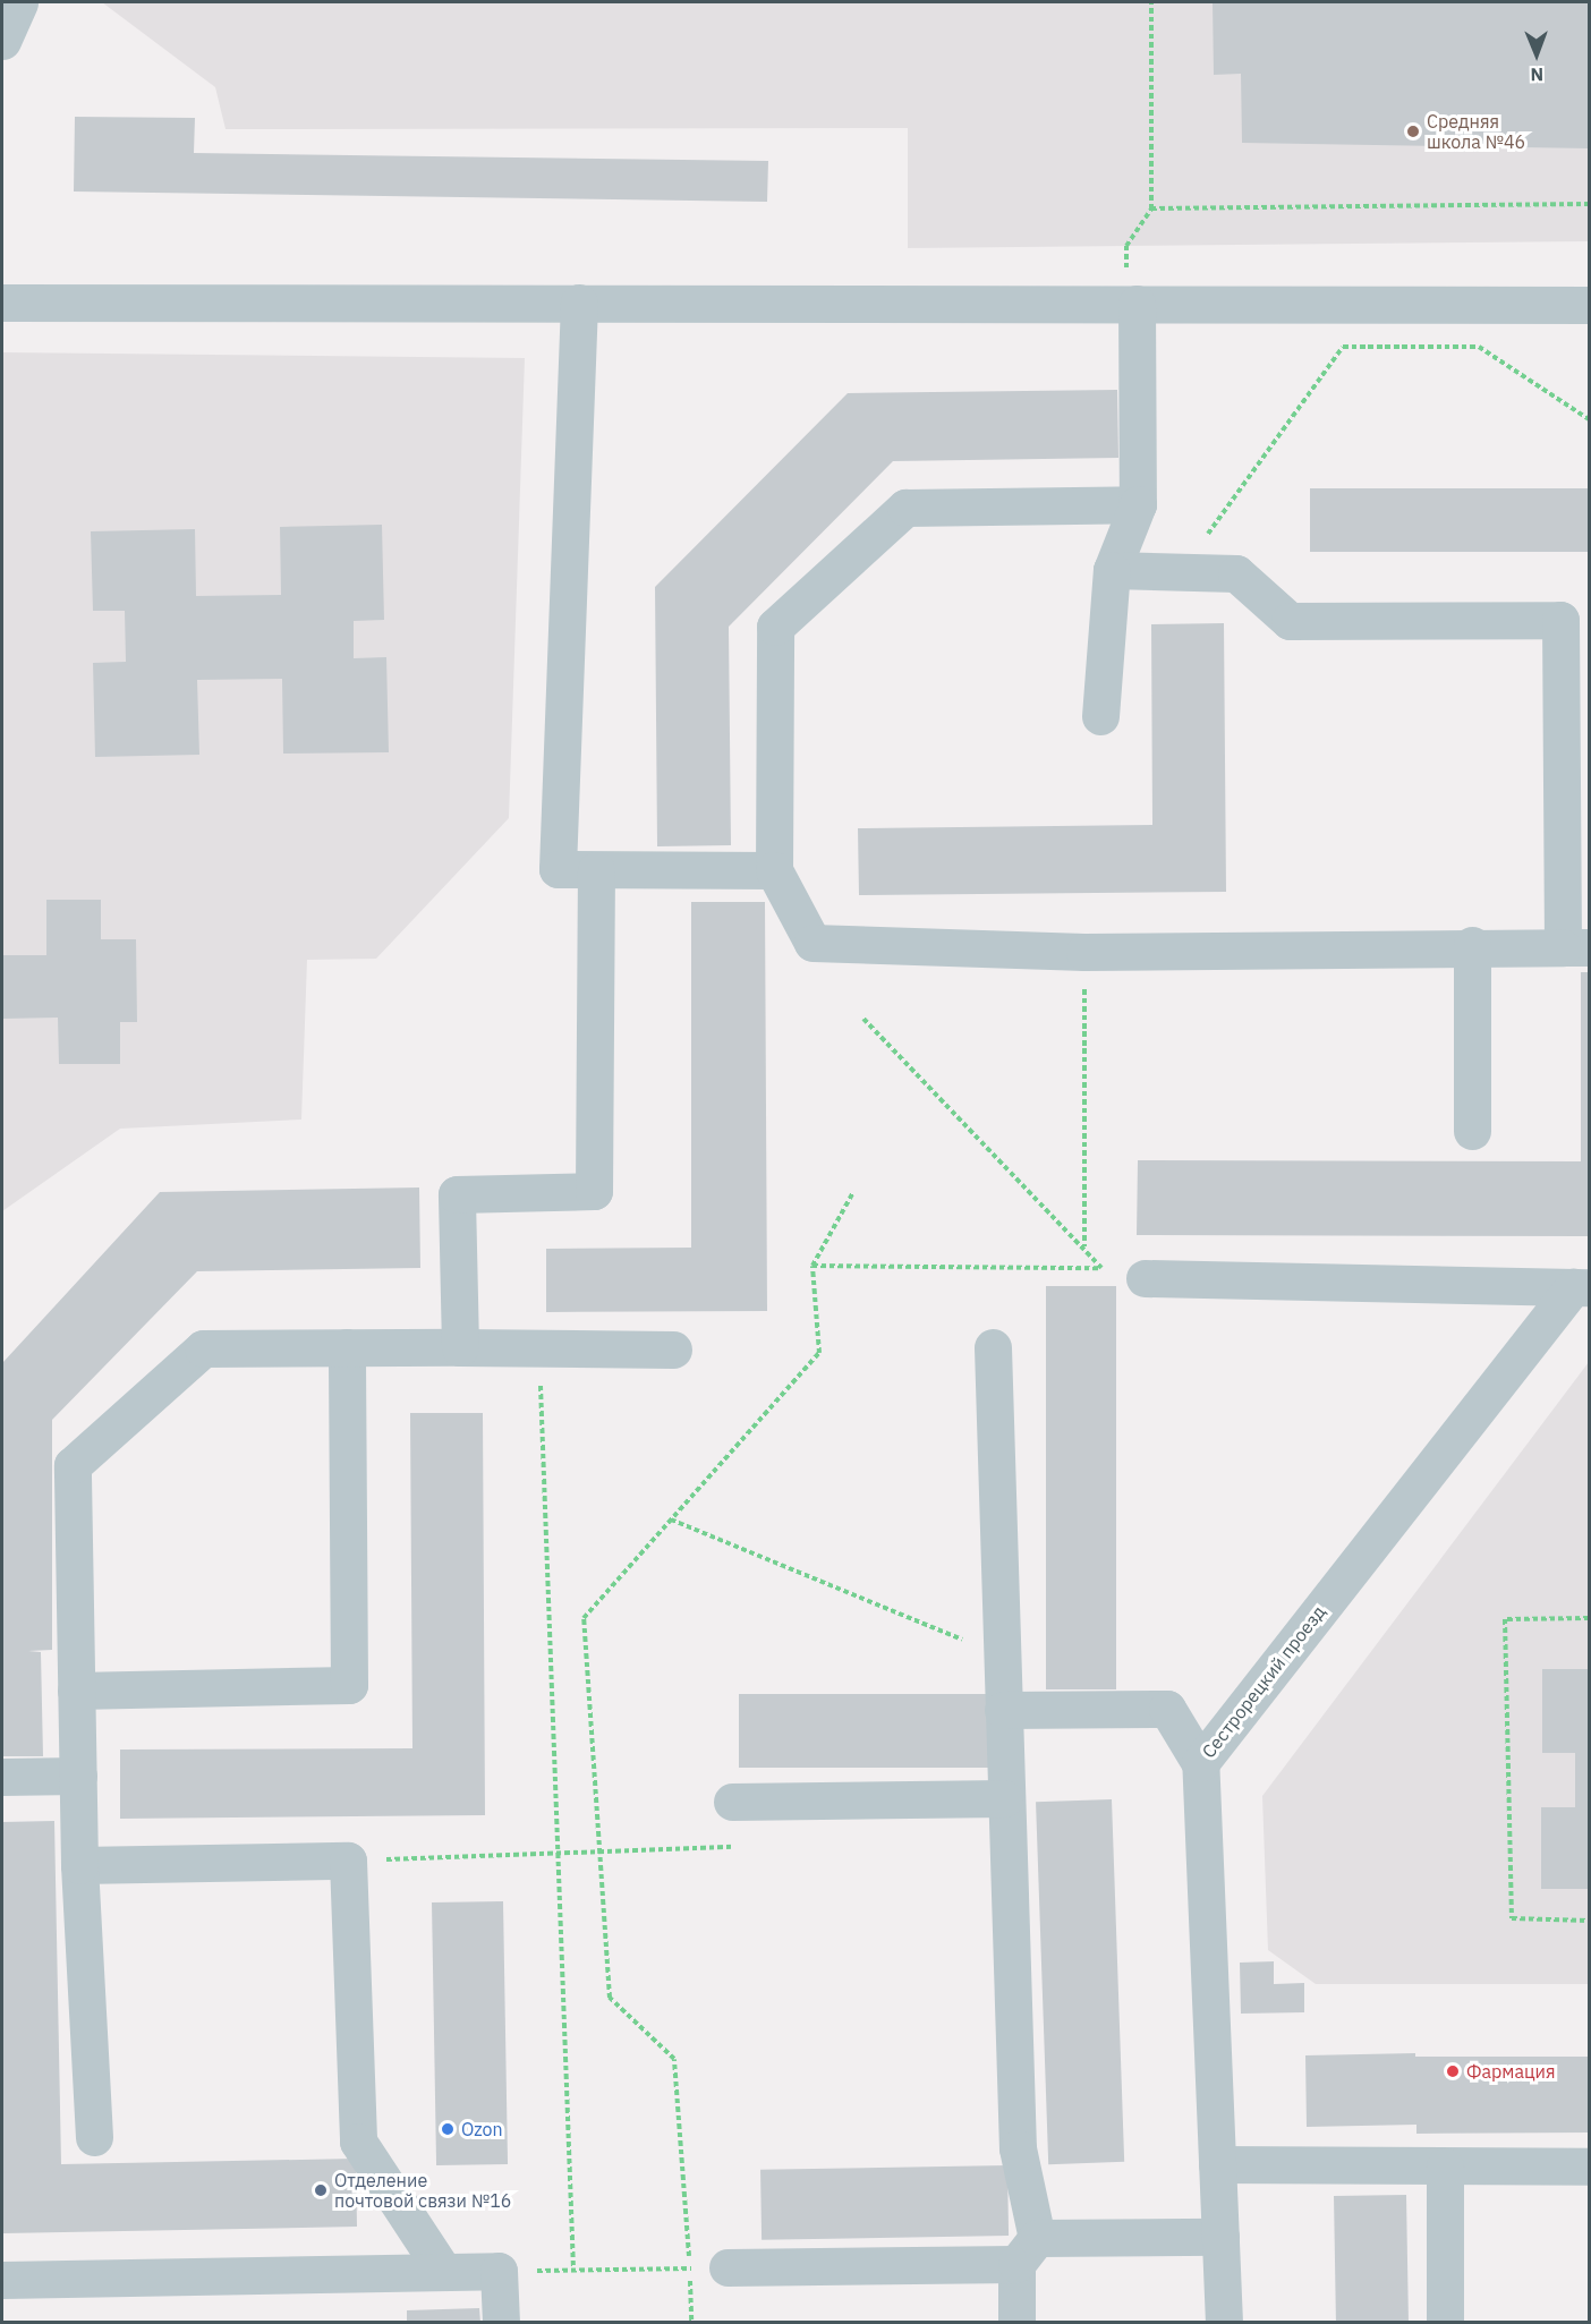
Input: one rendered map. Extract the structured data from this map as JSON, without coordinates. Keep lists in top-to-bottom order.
{
  "streets": {
    "street": ["Сестрорецкий проезд"]
  },
  "places": [
    "Средняя школа №46",
    "Фармация",
    "Ozon",
    "Отделение почтовой связи №16"
  ],
  "north": "bottom"
}
